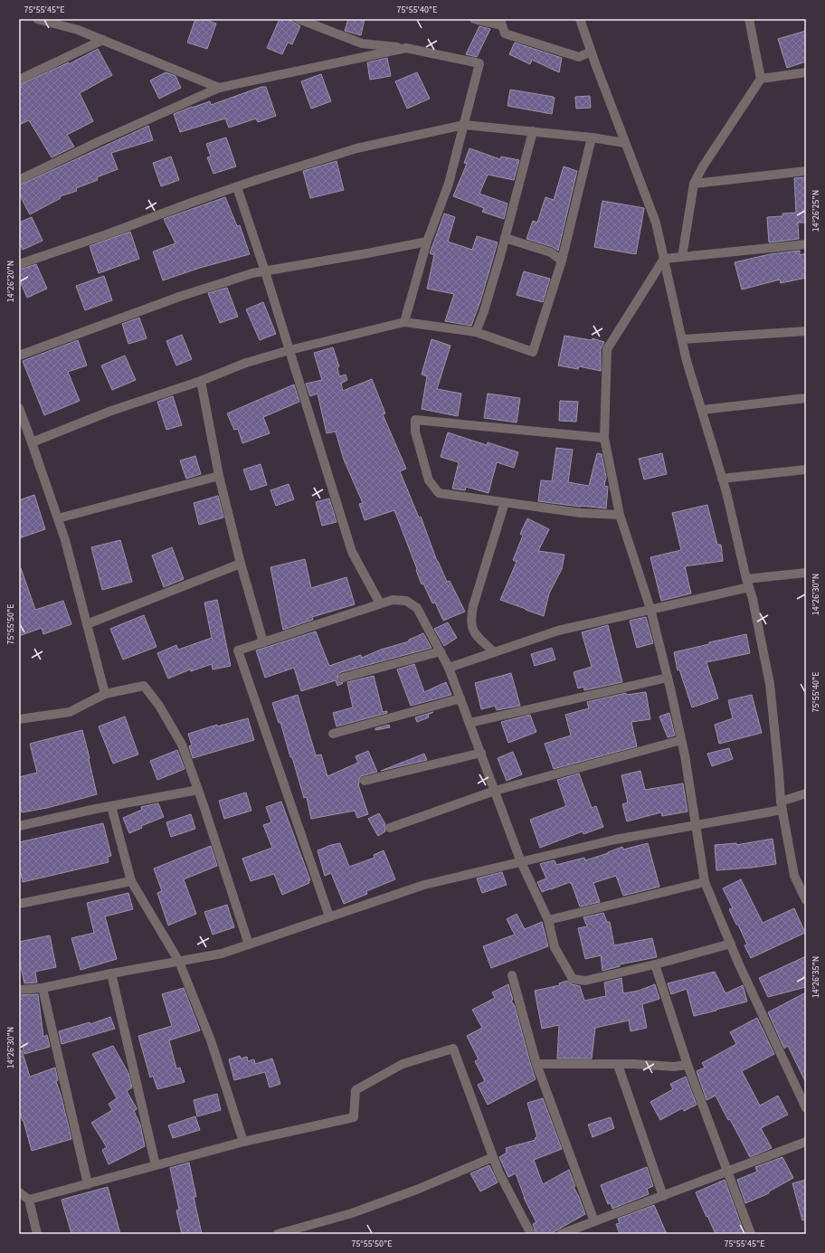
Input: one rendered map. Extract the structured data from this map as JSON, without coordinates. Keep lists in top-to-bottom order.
{
  "coordinates": [
    "75°55'45\"E",
    "75°55'40\"E",
    "14°26'25\"N",
    "14°26'20\"N",
    "14°26'30\"N",
    "75°55'50\"E",
    "14°26'35\"N"
  ]
}
